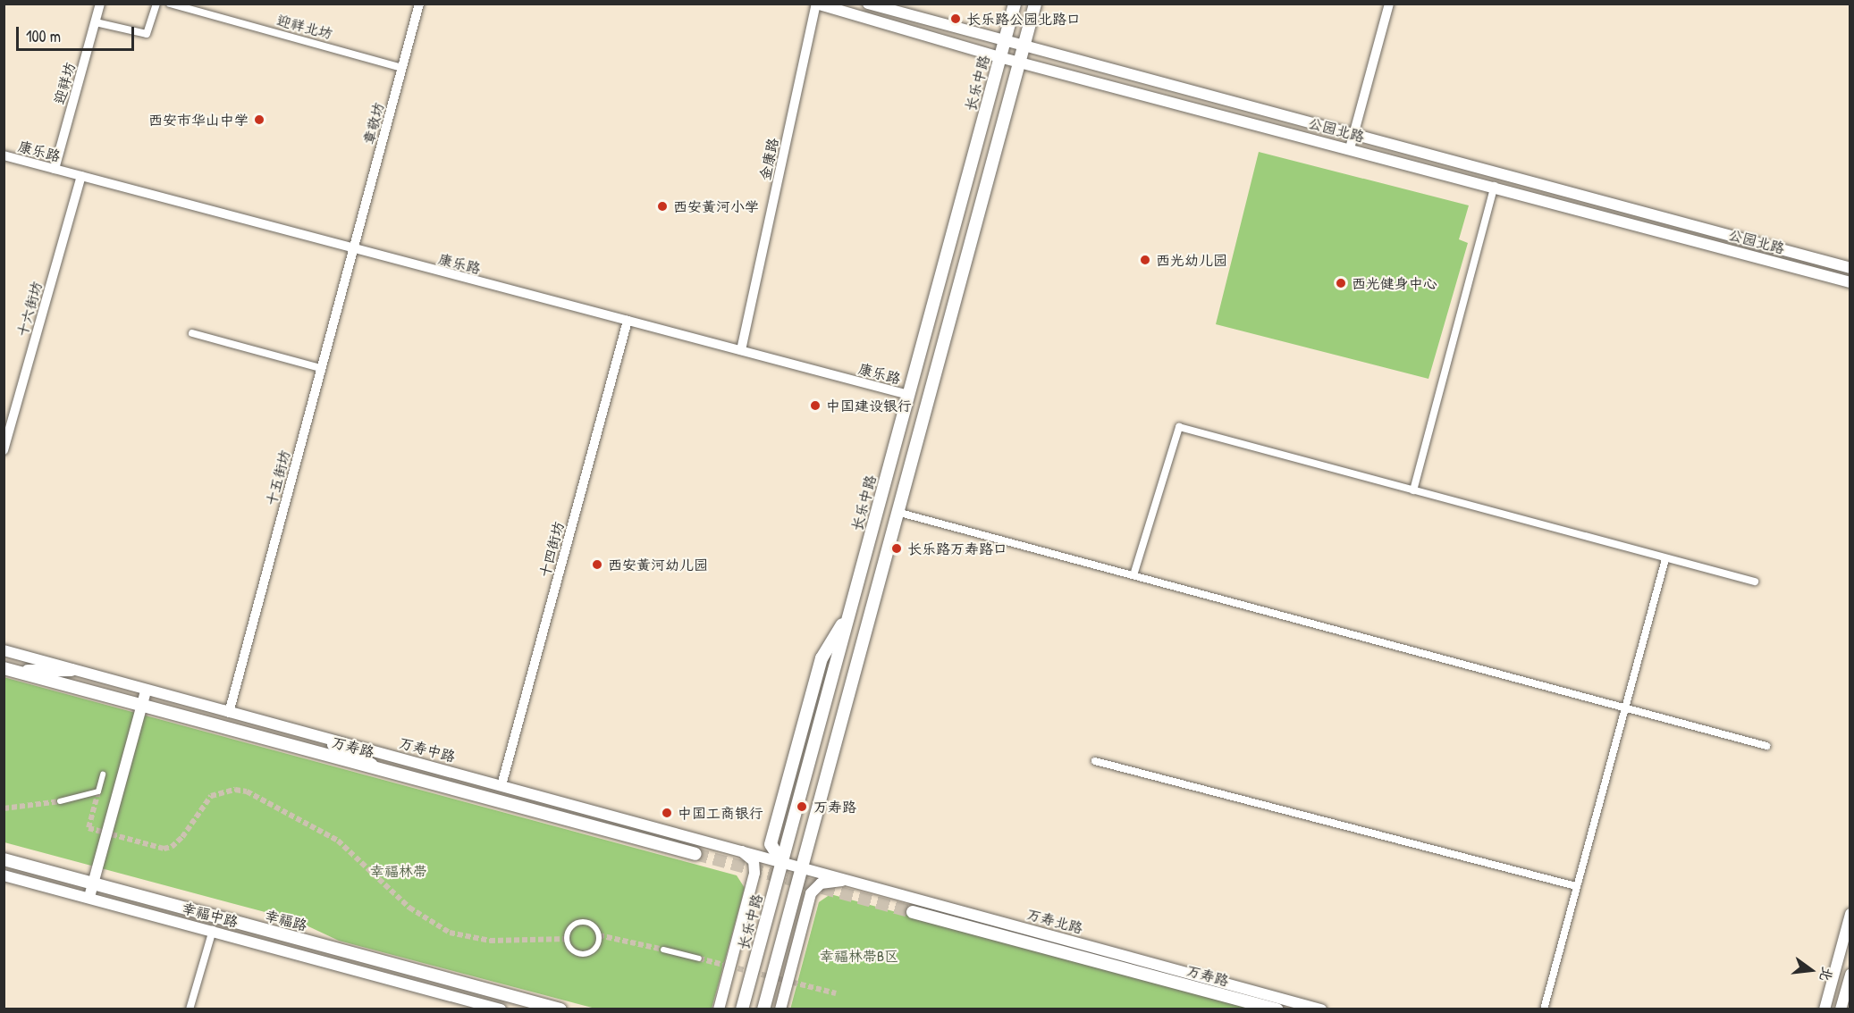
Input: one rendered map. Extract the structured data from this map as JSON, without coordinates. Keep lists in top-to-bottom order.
{
  "streets": {
    "main road": [
      "长乐中路",
      "公园北路",
      "万寿路",
      "万寿中路",
      "幸福中路",
      "幸福路",
      "万寿北路"
    ],
    "street": [
      "迎祥北坊",
      "迎祥坊",
      "章敬坊",
      "康乐路",
      "金康路",
      "十六街坊",
      "十五街坊",
      "十四街坊"
    ]
  },
  "crossings": [
    ["迎祥北坊", "章敬坊"],
    ["迎祥坊", "康乐路"],
    ["长乐中路", "公园北路"],
    ["长乐中路", "康乐路"],
    ["长乐中路", "万寿中路"],
    ["长乐中路", "万寿北路"],
    ["章敬坊", "康乐路"],
    ["章敬坊", "十五街坊"],
    ["公园北路", "金康路"],
    ["康乐路", "金康路"],
    ["康乐路", "十六街坊"],
    ["康乐路", "十五街坊"],
    ["康乐路", "十四街坊"],
    ["十五街坊", "万寿中路"],
    ["十四街坊", "万寿中路"],
    ["万寿中路", "万寿北路"]
  ],
  "parks": ["幸福林带", "幸福林带B区"],
  "places": [
    "长乐路公园北路口",
    "西安市华山中学",
    "西安黄河小学",
    "西光幼儿园",
    "西光健身中心",
    "中国建设银行",
    "长乐路万寿路口",
    "西安黄河幼儿园",
    "万寿路",
    "中国工商银行"
  ],
  "scale_bar": "100 m",
  "north": "right"
}
